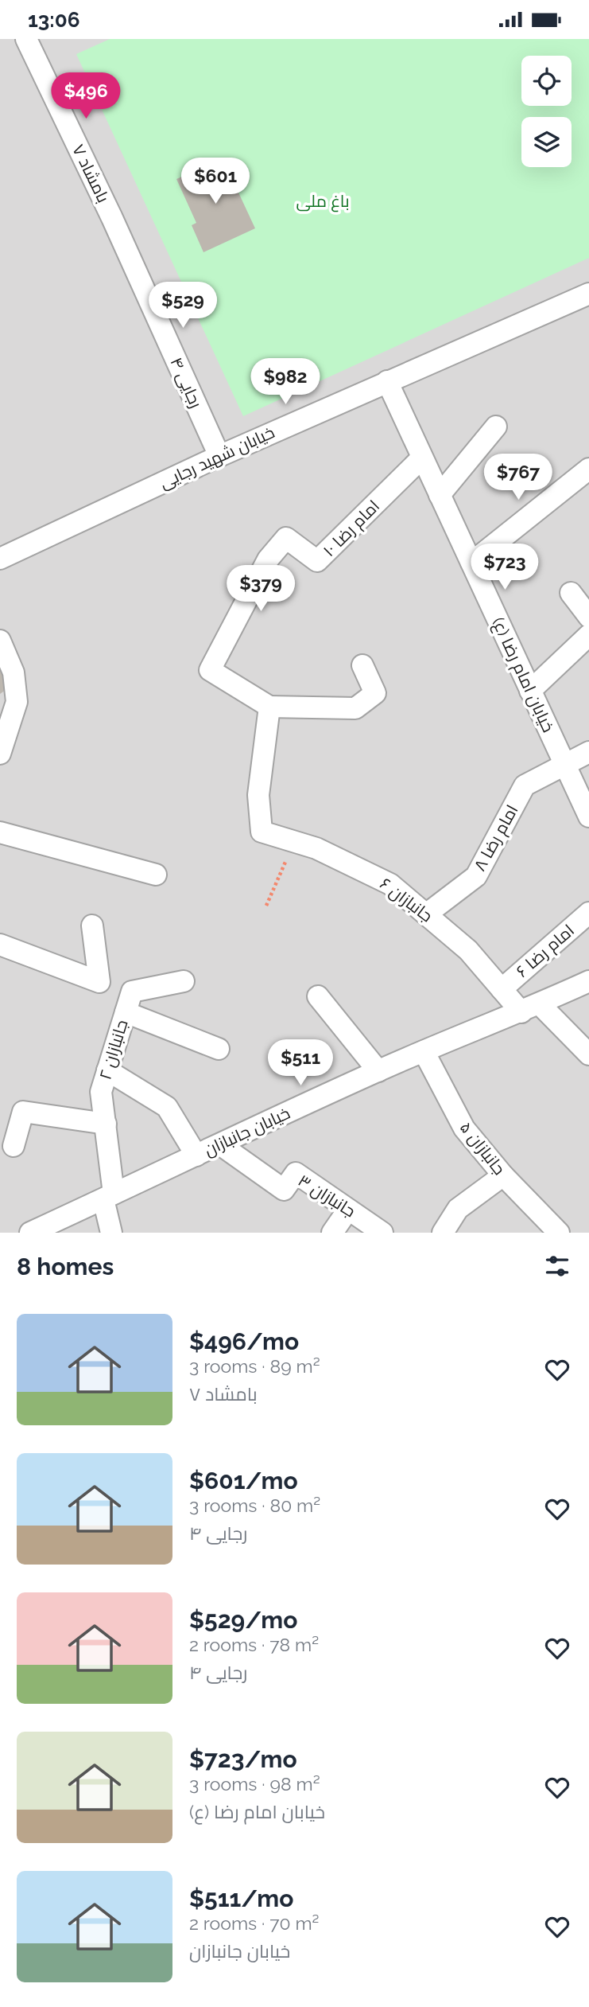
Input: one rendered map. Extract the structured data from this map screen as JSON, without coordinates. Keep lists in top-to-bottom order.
{
  "streets": {
    "street": [
      "بامشاد ۷",
      "رجایی ۴",
      "خیابان شهید رجایی",
      "امام رضا ۱۰",
      "خیابان امام رضا (ع)",
      "امام رضا ۸",
      "جانبازان ۶",
      "امام رضا ۶",
      "جانبازان ۲",
      "خیابان جانبازان",
      "جانبازان ۵",
      "جانبازان ۳"
    ]
  },
  "crossings": [
    ["بامشاد ۷", "رجایی ۴"],
    ["رجایی ۴", "خیابان شهید رجایی"],
    ["خیابان شهید رجایی", "خیابان امام رضا (ع)"],
    ["امام رضا ۱۰", "خیابان امام رضا (ع)"],
    ["امام رضا ۱۰", "جانبازان ۶"],
    ["خیابان امام رضا (ع)", "امام رضا ۸"],
    ["امام رضا ۸", "جانبازان ۶"],
    ["جانبازان ۶", "امام رضا ۶"],
    ["جانبازان ۶", "خیابان جانبازان"],
    ["جانبازان ۲", "خیابان جانبازان"],
    ["خیابان جانبازان", "جانبازان ۵"],
    ["خیابان جانبازان", "جانبازان ۳"]
  ],
  "parks": ["باغ ملی"],
  "page": {
    "status": "13:06",
    "price": [
      "$496",
      "$601",
      "$529",
      "$982",
      "$767",
      "$723",
      "$379",
      "$511"
    ],
    "heading": "8 homes",
    "list": [
      {
        "name": "$496/mo",
        "note": "3 rooms · 89 m² · بامشاد ۷"
      },
      {
        "name": "$601/mo",
        "note": "3 rooms · 80 m² · رجایی ۴"
      },
      {
        "name": "$529/mo",
        "note": "2 rooms · 78 m² · رجایی ۴"
      },
      {
        "name": "$723/mo",
        "note": "3 rooms · 98 m² · خیابان امام رضا (ع)"
      },
      {
        "name": "$511/mo",
        "note": "2 rooms · 70 m² · خیابان جانبازان"
      }
    ]
  }
}
